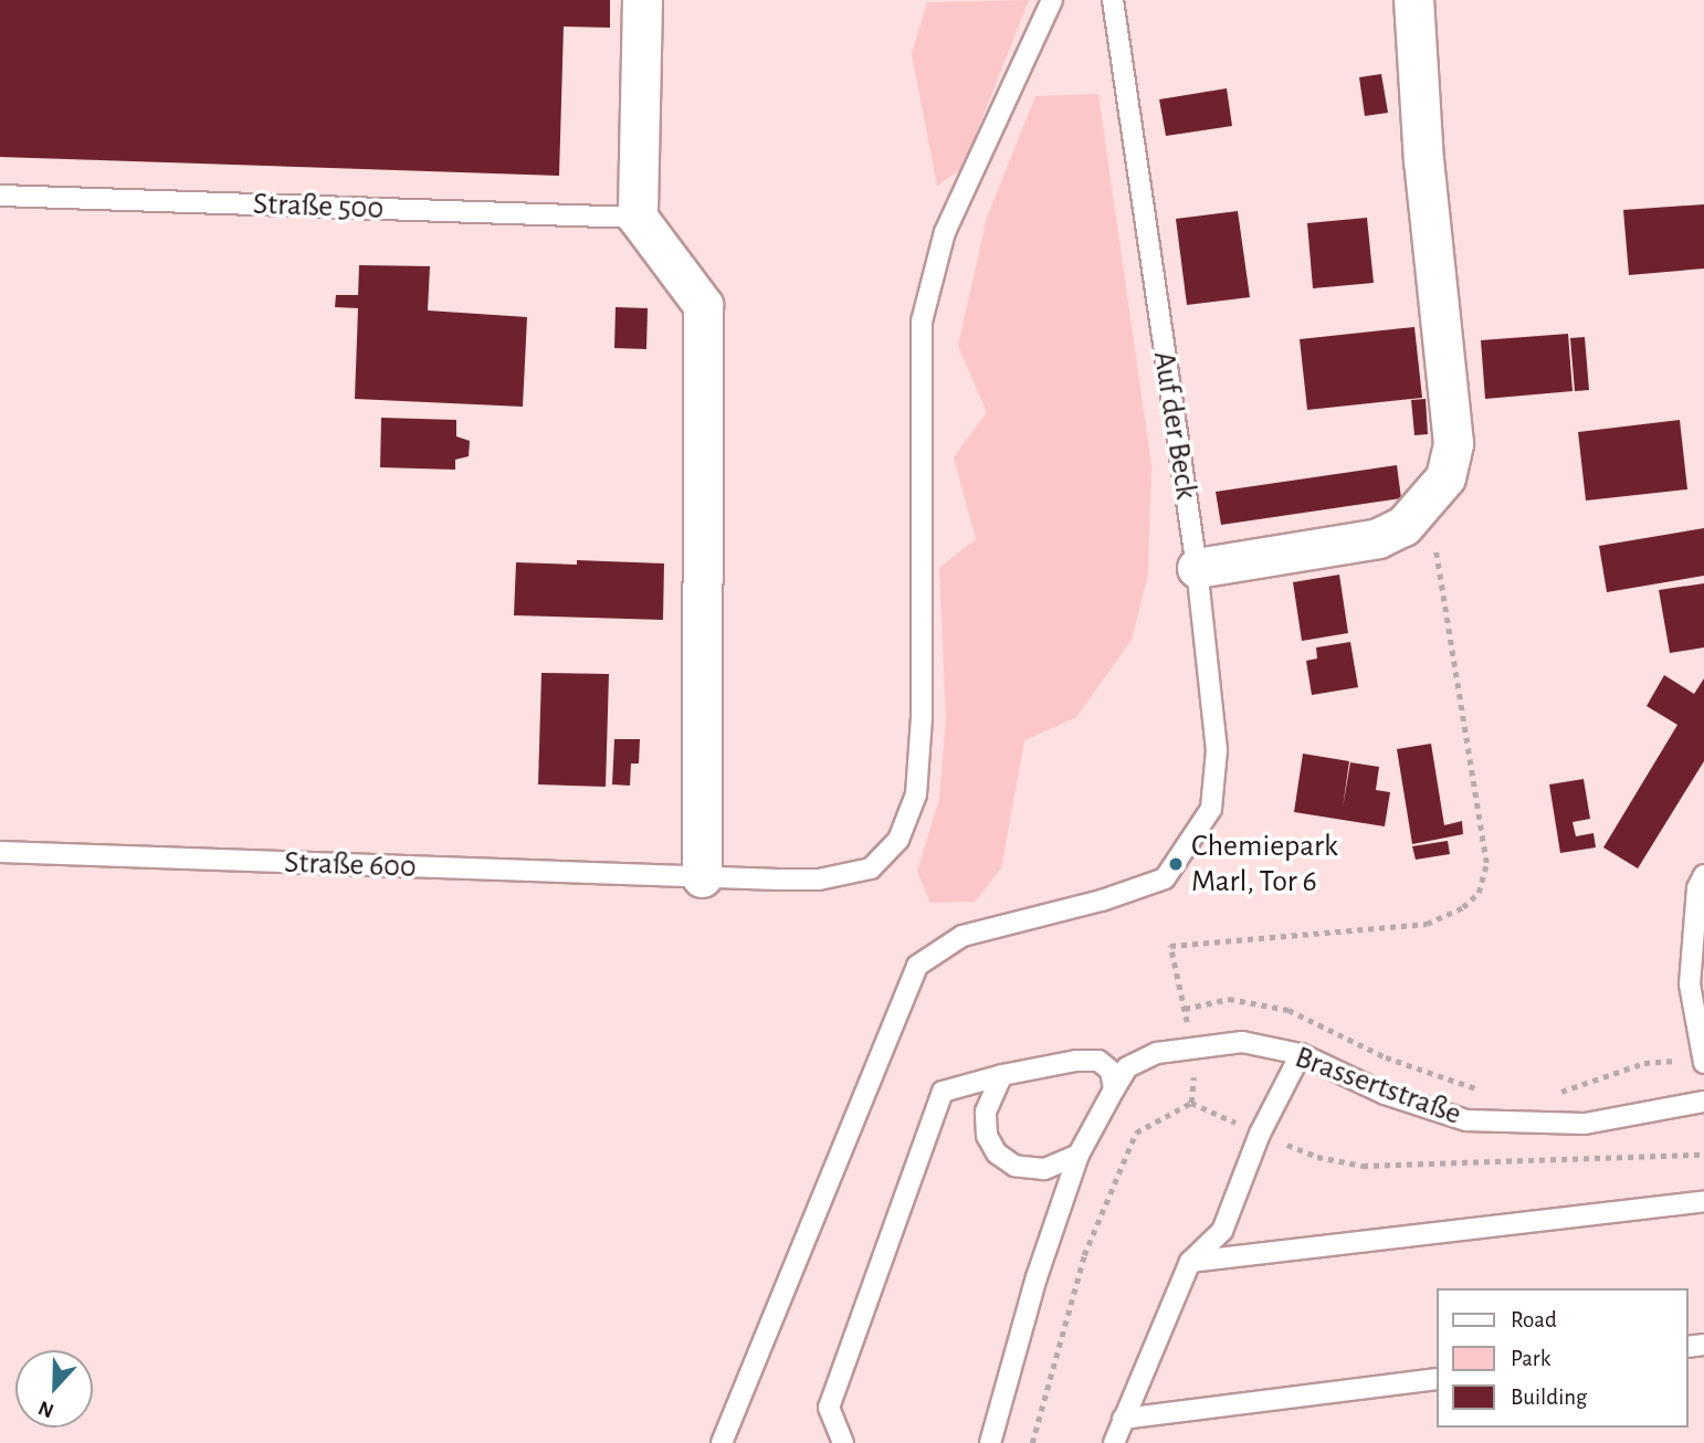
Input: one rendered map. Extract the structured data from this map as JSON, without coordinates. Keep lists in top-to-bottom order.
{
  "streets": {
    "lane": [
      "Straße 500",
      "Auf der Beck",
      "Straße 600",
      "Brassertstraße"
    ]
  },
  "places": ["Chemiepark Marl, Tor 6"],
  "legend": ["Road", "Park", "Building"],
  "north": "bottom"
}
